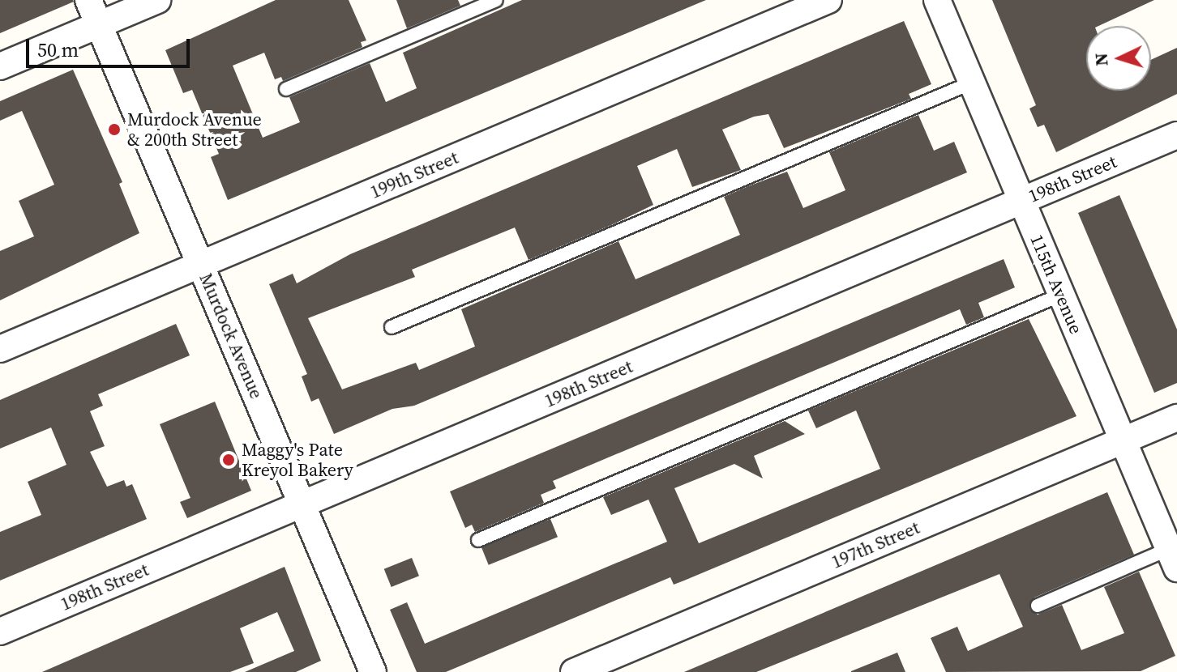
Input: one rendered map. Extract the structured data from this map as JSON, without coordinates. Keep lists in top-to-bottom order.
{
  "streets": {
    "street": [
      "199th Street",
      "198th Street",
      "115th Avenue",
      "Murdock Avenue",
      "197th Street"
    ]
  },
  "crossings": [
    ["199th Street", "Murdock Avenue"],
    ["198th Street", "115th Avenue"],
    ["198th Street", "Murdock Avenue"],
    ["115th Avenue", "197th Street"]
  ],
  "places": ["Murdock Avenue & 200th Street", "Maggy's Pate Kreyol Bakery"],
  "scale_bar": "50 m",
  "north": "left"
}
